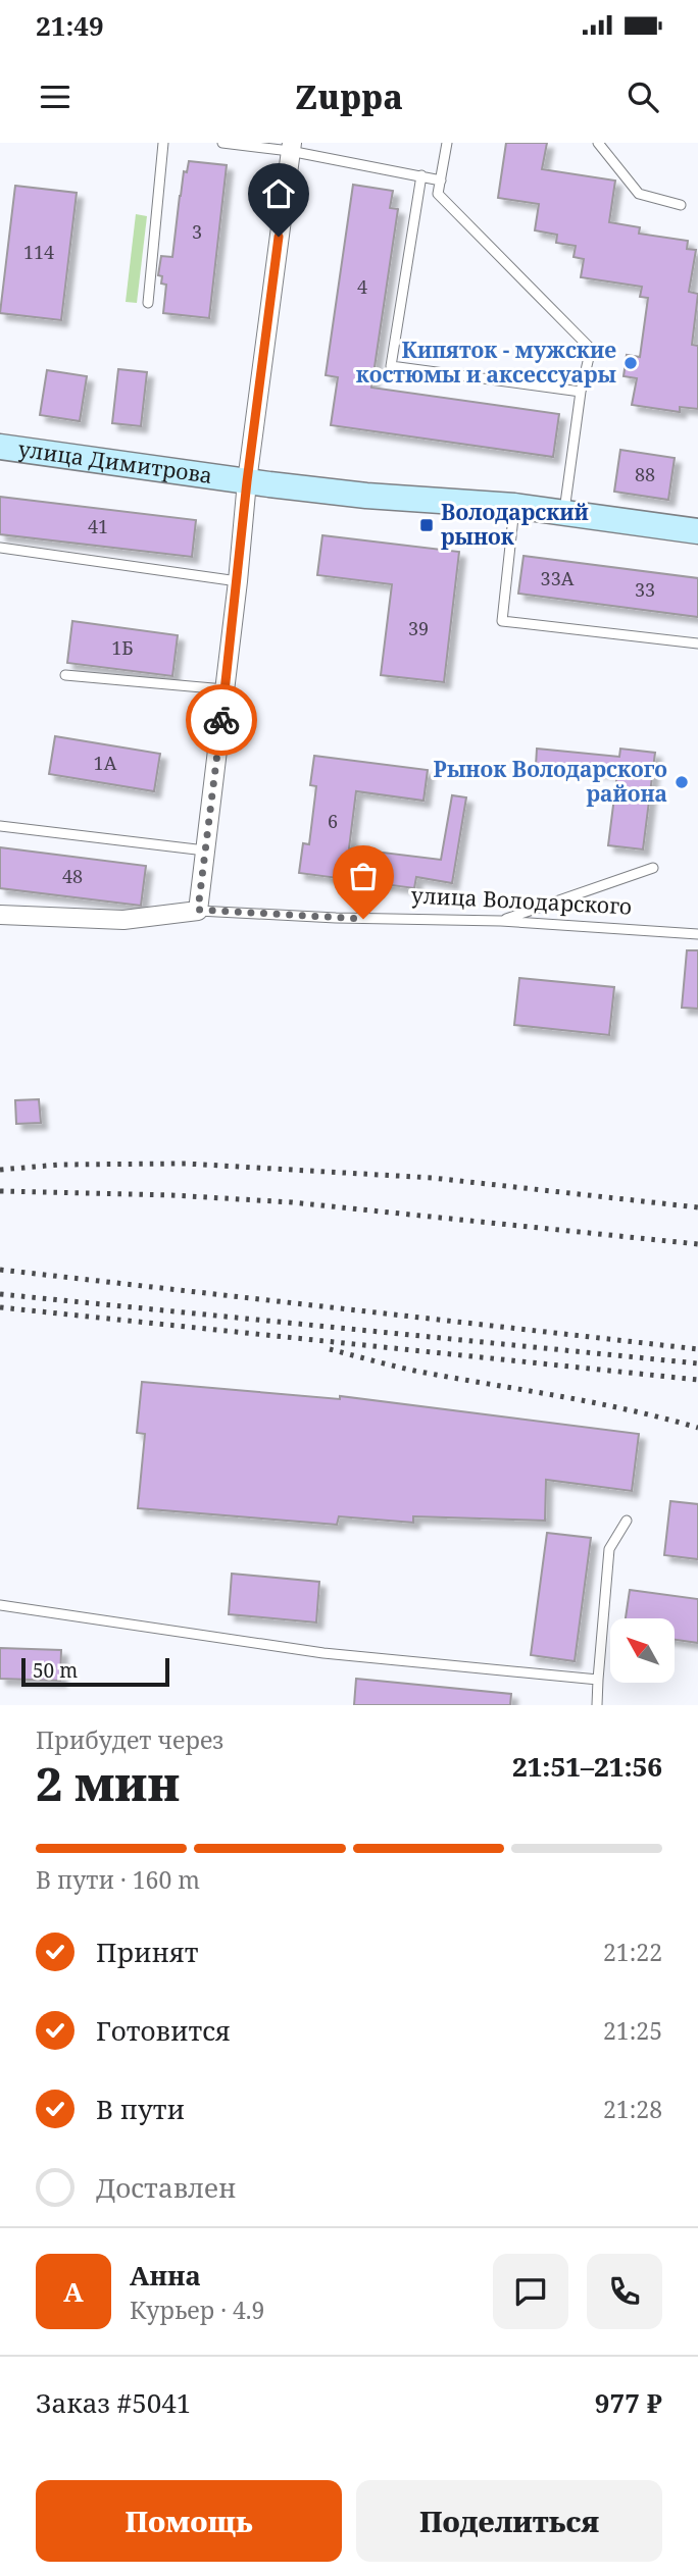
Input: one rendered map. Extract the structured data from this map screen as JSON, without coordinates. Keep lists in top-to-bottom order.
{
  "streets": {
    "main road": ["улица Димитрова"],
    "street": ["улица Володарского"]
  },
  "places": {
    "other": ["Кипяток - мужские костюмы и аксессуары", "Рынок Володарского района"],
    "transit": ["Володарский рынок"]
  },
  "house_numbers": [
    "3",
    "114",
    "4",
    "88",
    "41",
    "33А",
    "33",
    "39",
    "1Б",
    "1А",
    "6",
    "48"
  ],
  "scale_bar": "50 m",
  "north": "top left",
  "page": {
    "status": "21:49",
    "header": "Zuppa",
    "scale": "50 m",
    "heading": ["2 мин", "Прибудет через", "21:51–21:56"],
    "panel": [
      "Анна",
      "Курьер · 4.9",
      "Заказ #5041",
      "977 ₽"
    ],
    "bar": "В пути · 160 m",
    "list": [
      ["Принят", "21:22"],
      ["Готовится", "21:25"],
      ["В пути", "21:28"],
      "Доставлен"
    ],
    "round": "А",
    "buttons": ["Помощь", "Поделиться"]
  }
}
